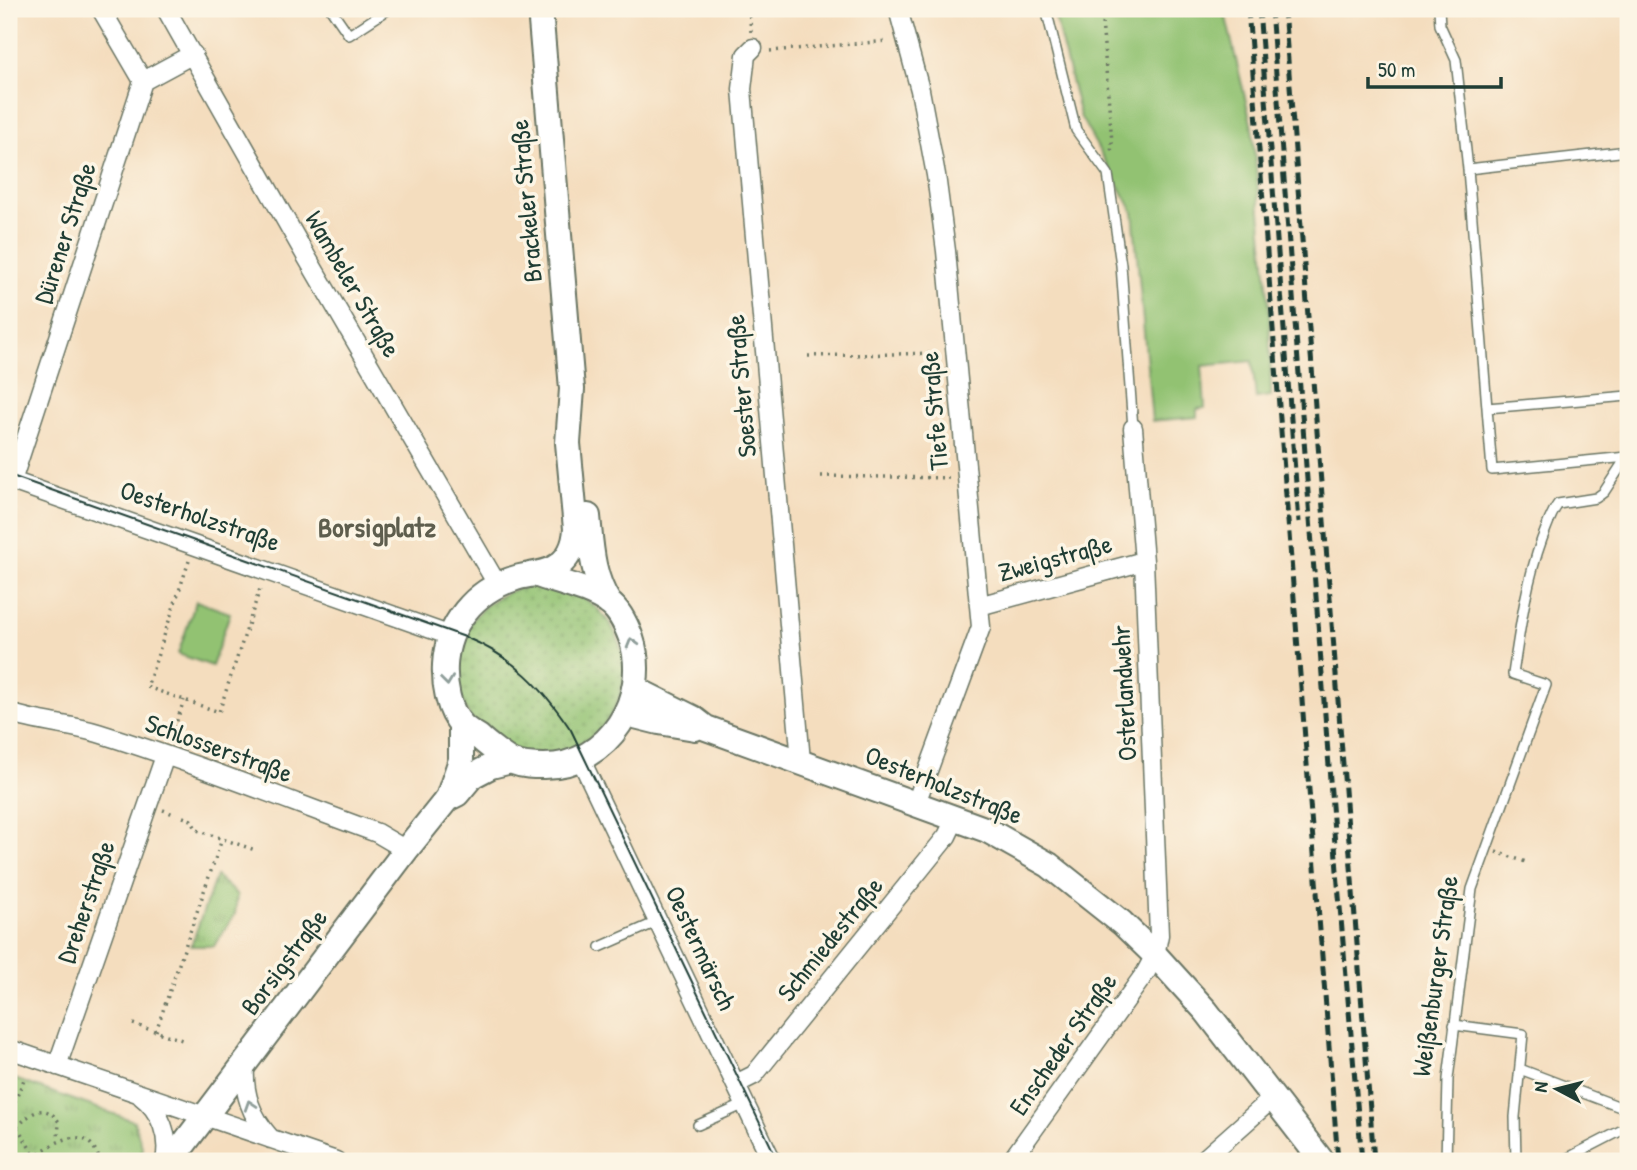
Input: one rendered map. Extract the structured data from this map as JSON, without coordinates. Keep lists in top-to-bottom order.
{
  "streets": {
    "main road": ["Brackeler Straße", "Oesterholzstraße", "Borsigstraße"],
    "street": [
      "Dürener Straße",
      "Wambeler Straße",
      "Soester Straße",
      "Tiefe Straße",
      "Zweigstraße",
      "Osterlandwehr",
      "Schlosserstraße",
      "Dreherstraße",
      "Schmiedestraße",
      "Oestermärsch",
      "Enscheder Straße"
    ],
    "lane": ["Weißenburger Straße"]
  },
  "crossings": [
    ["Brackeler Straße", "Wambeler Straße"],
    ["Brackeler Straße", "Oesterholzstraße"],
    ["Brackeler Straße", "Oestermärsch"],
    ["Brackeler Straße", "Borsigstraße"],
    ["Dürener Straße", "Oesterholzstraße"],
    ["Wambeler Straße", "Oesterholzstraße"],
    ["Wambeler Straße", "Oestermärsch"],
    ["Wambeler Straße", "Borsigstraße"],
    ["Soester Straße", "Oesterholzstraße"],
    ["Tiefe Straße", "Oesterholzstraße"],
    ["Tiefe Straße", "Zweigstraße"],
    ["Oesterholzstraße", "Osterlandwehr"],
    ["Oesterholzstraße", "Schmiedestraße"],
    ["Oesterholzstraße", "Oestermärsch"],
    ["Oesterholzstraße", "Borsigstraße"],
    ["Oesterholzstraße", "Enscheder Straße"],
    ["Zweigstraße", "Osterlandwehr"],
    ["Osterlandwehr", "Enscheder Straße"],
    ["Schlosserstraße", "Dreherstraße"],
    ["Schlosserstraße", "Borsigstraße"],
    ["Schmiedestraße", "Oestermärsch"],
    ["Oestermärsch", "Borsigstraße"]
  ],
  "districts": ["Borsigplatz"],
  "scale_bar": "50 m",
  "north": "left"
}
